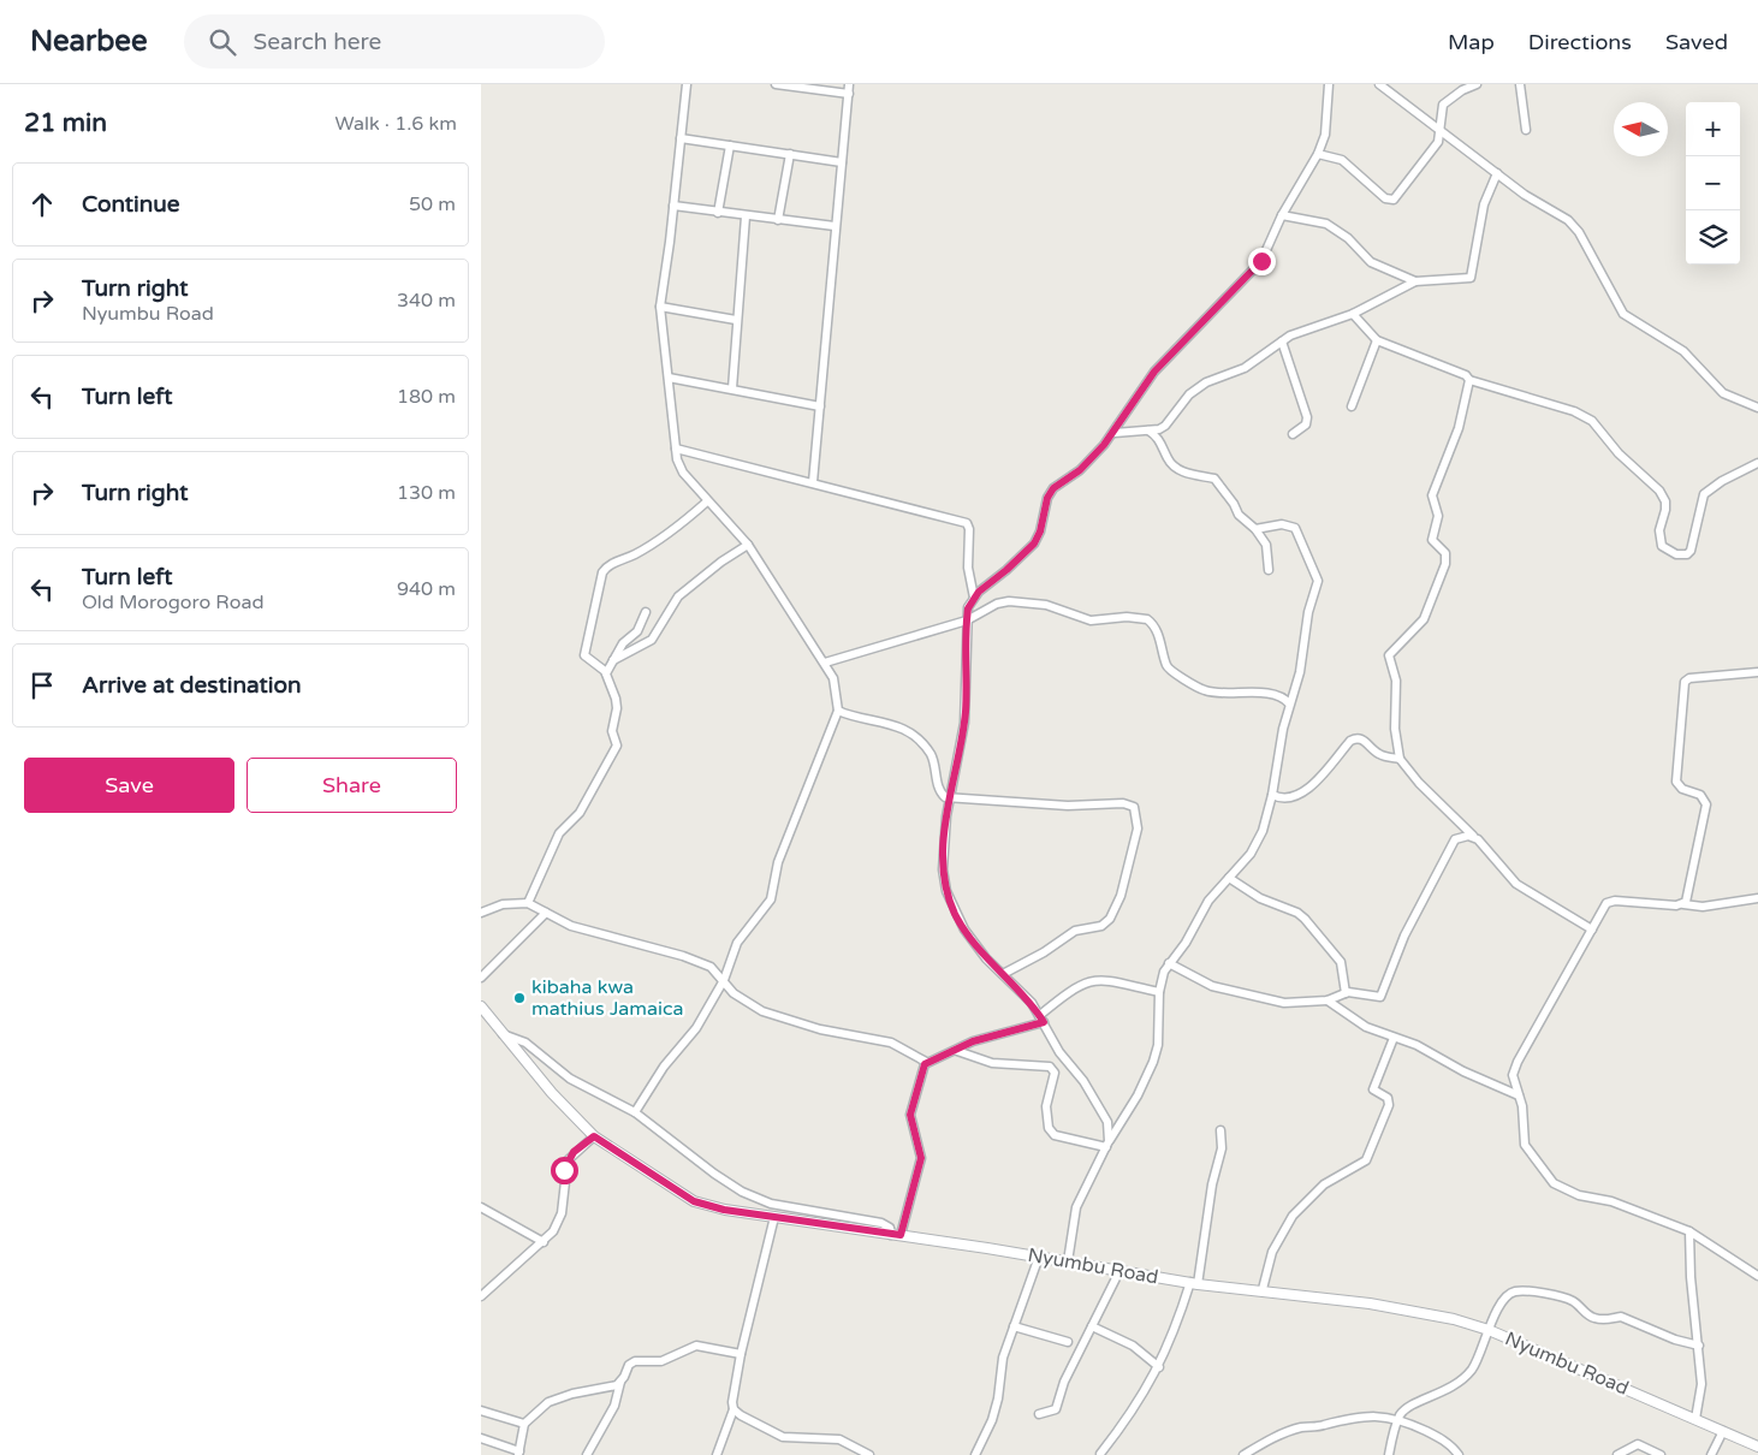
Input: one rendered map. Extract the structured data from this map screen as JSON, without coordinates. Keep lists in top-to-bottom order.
{
  "streets": {
    "street": ["Nyumbu Road"]
  },
  "places": ["kibaha kwa mathius Jamaica"],
  "north": "left",
  "page": {
    "header": "Nearbee",
    "search": "Search here",
    "nav": ["Map", "Directions", "Saved"],
    "heading": ["21 min", "Walk · 1.6 km"],
    "map_buttons": ["+", "−"],
    "list": [
      ["Continue", "50 m"],
      ["Turn right", "Nyumbu Road", "340 m"],
      ["Turn left", "180 m"],
      ["Turn right", "130 m"],
      ["Turn left", "Old Morogoro Road", "940 m"],
      "Arrive at destination"
    ],
    "buttons": ["Save", "Share"]
  }
}
